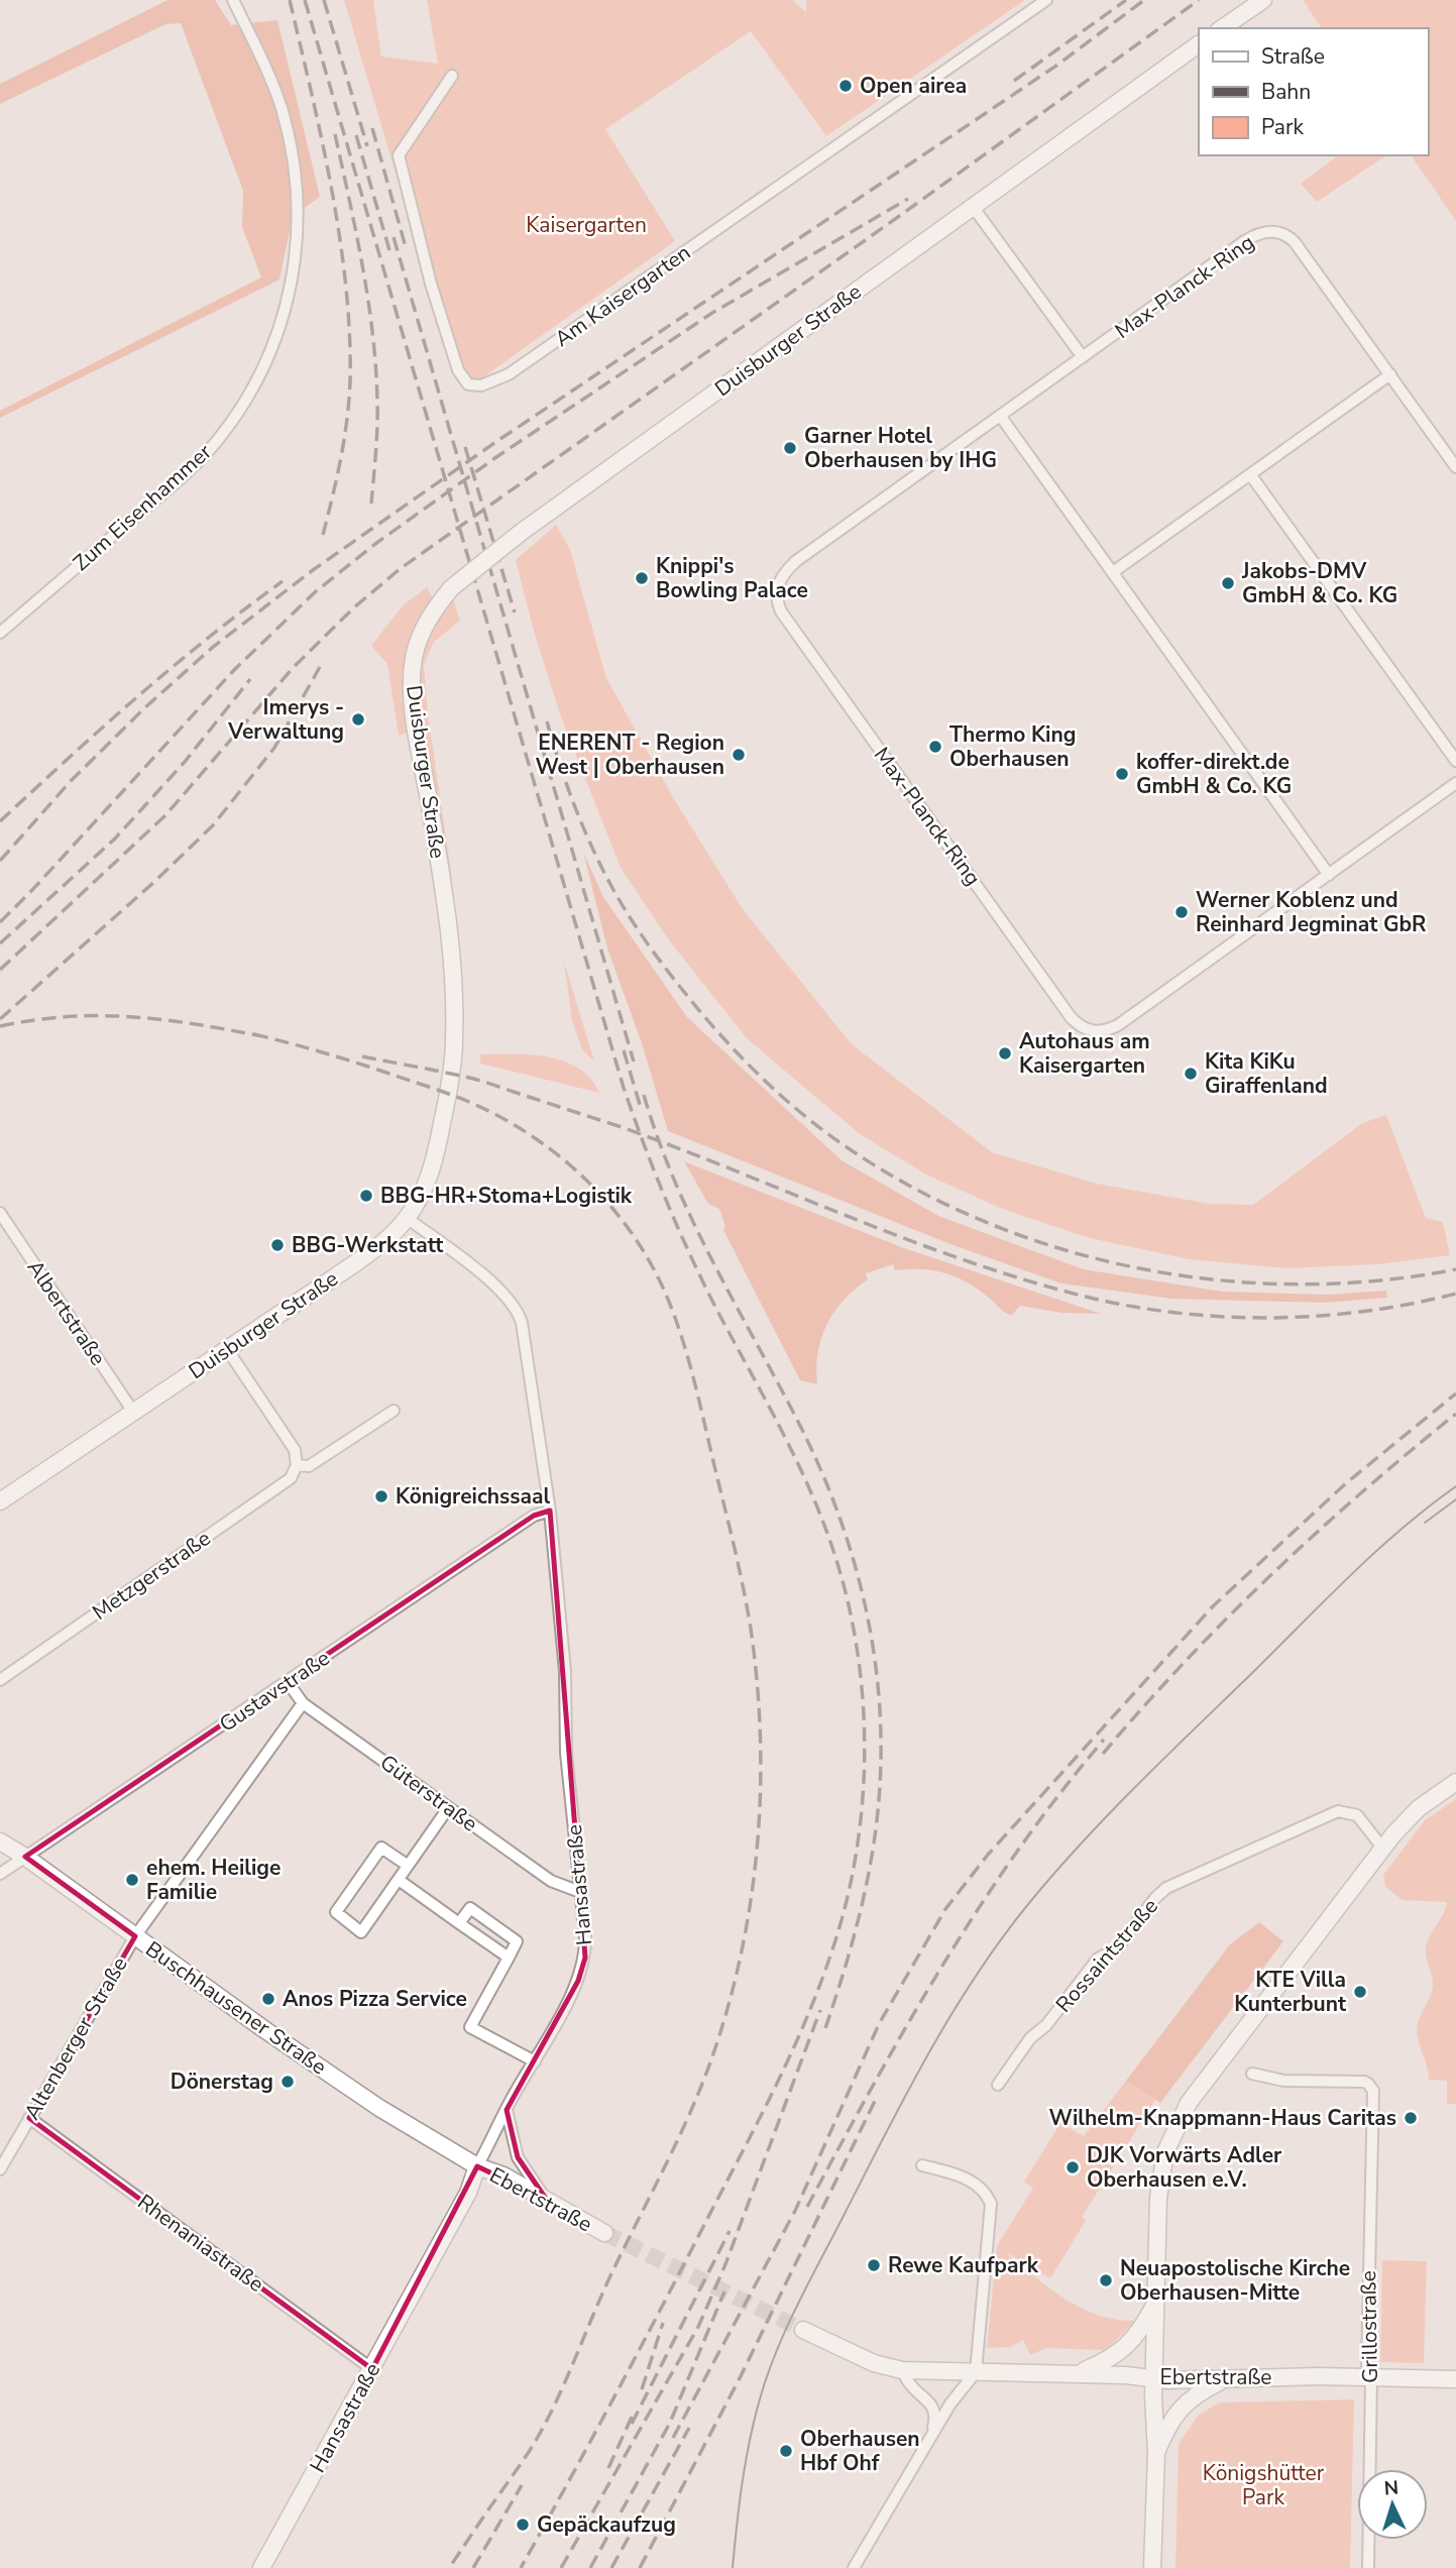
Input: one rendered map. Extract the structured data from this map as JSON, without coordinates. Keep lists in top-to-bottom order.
{
  "streets": {
    "main road": [
      "Duisburger Straße",
      "Hansastraße",
      "Buschhausener Straße",
      "Ebertstraße"
    ],
    "street": [
      "Max-Planck-Ring",
      "Am Kaisergarten",
      "Zum Eisenhammer",
      "Albertstraße",
      "Metzgerstraße",
      "Gustavstraße",
      "Güterstraße",
      "Rossaintstraße",
      "Altenberger Straße",
      "Rhenaniastraße",
      "Grillostraße"
    ]
  },
  "crossings": [
    ["Duisburger Straße", "Albertstraße"],
    ["Duisburger Straße", "Hansastraße"],
    ["Gustavstraße", "Güterstraße"],
    ["Gustavstraße", "Hansastraße"],
    ["Gustavstraße", "Buschhausener Straße"],
    ["Güterstraße", "Hansastraße"],
    ["Güterstraße", "Altenberger Straße"],
    ["Hansastraße", "Buschhausener Straße"],
    ["Hansastraße", "Ebertstraße"],
    ["Hansastraße", "Rhenaniastraße"],
    ["Buschhausener Straße", "Altenberger Straße"],
    ["Buschhausener Straße", "Ebertstraße"],
    ["Altenberger Straße", "Rhenaniastraße"],
    ["Ebertstraße", "Grillostraße"]
  ],
  "parks": ["Kaisergarten", "Königshütter Park"],
  "places": [
    "Open airea",
    "Garner Hotel Oberhausen by IHG",
    "Knippi's Bowling Palace",
    "Jakobs-DMV GmbH & Co. KG",
    "Imerys - Verwaltung",
    "Thermo King Oberhausen",
    "ENERENT - Region West | Oberhausen",
    "koffer-direkt.de GmbH & Co. KG",
    "Werner Koblenz und Reinhard Jegminat GbR",
    "Autohaus am Kaisergarten",
    "Kita KiKu Giraffenland",
    "BBG-HR+Stoma+Logistik",
    "BBG-Werkstatt",
    "Königreichssaal",
    "ehem. Heilige Familie",
    "KTE Villa Kunterbunt",
    "Anos Pizza Service",
    "Dönerstag",
    "Wilhelm-Knappmann-Haus Caritas",
    "DJK Vorwärts Adler Oberhausen e.V.",
    "Rewe Kaufpark",
    "Neuapostolische Kirche Oberhausen-Mitte",
    "Oberhausen Hbf Ohf",
    "Gepäckaufzug"
  ],
  "legend": ["Straße", "Bahn", "Park"],
  "north": "top"
}
